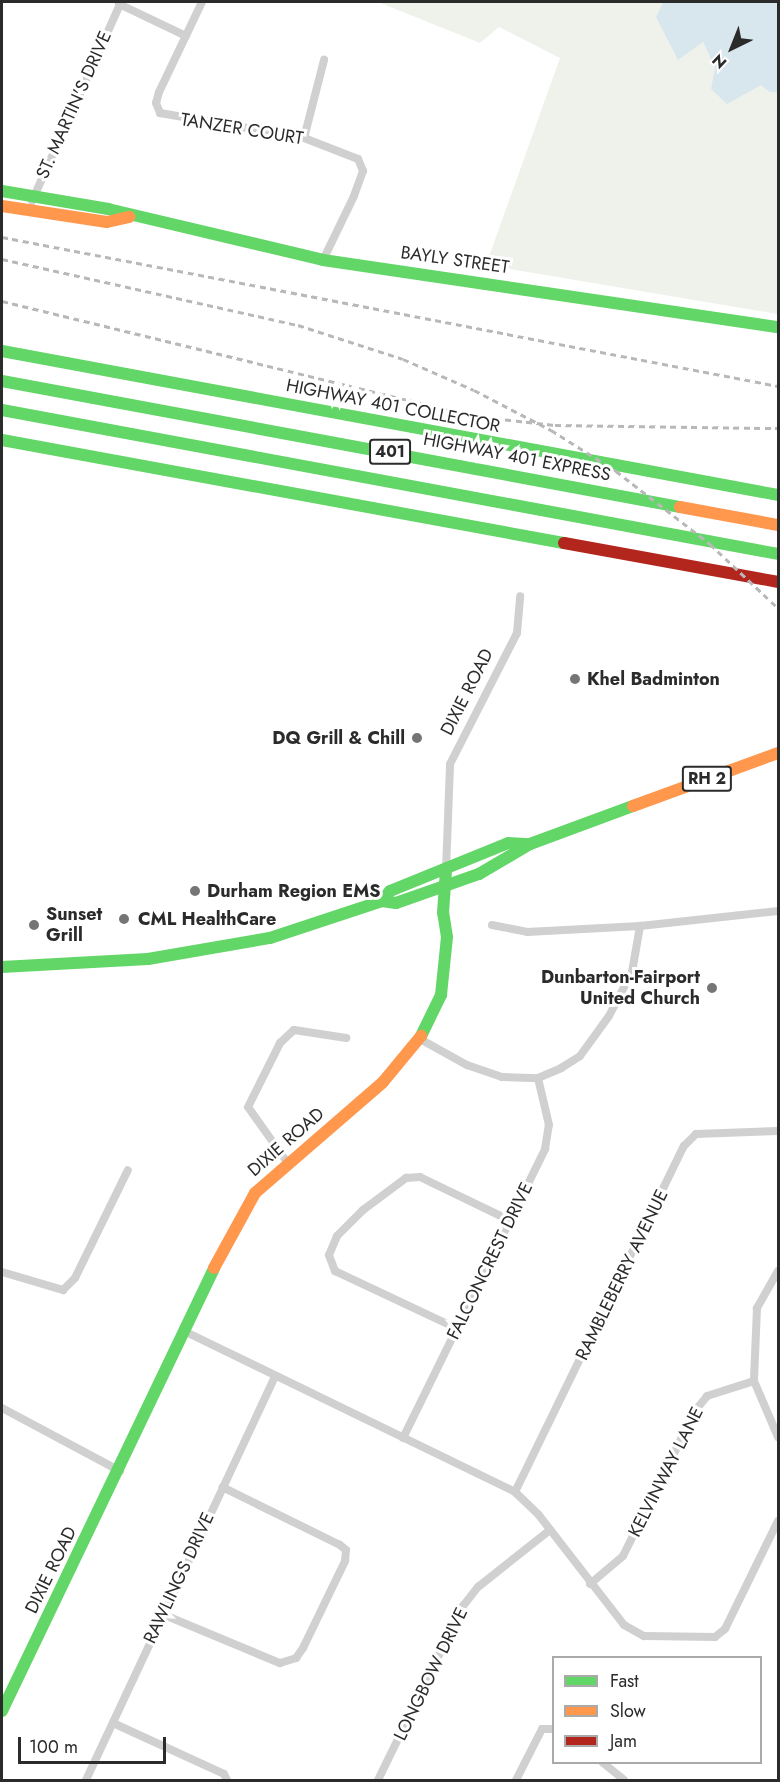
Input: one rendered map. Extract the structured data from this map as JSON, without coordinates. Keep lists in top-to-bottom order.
{
  "streets": {
    "main road": [
      "BAYLY STREET",
      "HIGHWAY 401 COLLECTOR",
      "401",
      "HIGHWAY 401 EXPRESS",
      "DIXIE ROAD",
      "RH 2"
    ],
    "street": [
      "ST. MARTIN'S DRIVE",
      "TANZER COURT",
      "FALCONCREST DRIVE",
      "RAMBLEBERRY AVENUE",
      "KELVINWAY LANE",
      "RAWLINGS DRIVE",
      "LONGBOW DRIVE"
    ]
  },
  "crossings": [
    ["ST. MARTIN'S DRIVE", "BAYLY STREET"],
    ["TANZER COURT", "BAYLY STREET"],
    ["DIXIE ROAD", "RH 2"]
  ],
  "places": [
    "Khel Badminton",
    "DQ Grill & Chill",
    "Durham Region EMS",
    "CML HealthCare",
    "Sunset Grill",
    "Dunbarton-Fairport United Church"
  ],
  "legend": ["Fast", "Slow", "Jam"],
  "scale_bar": "100 m",
  "north": "bottom left"
}
